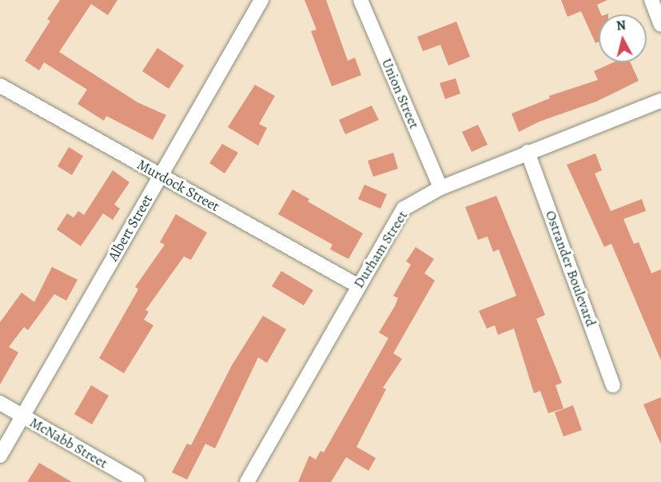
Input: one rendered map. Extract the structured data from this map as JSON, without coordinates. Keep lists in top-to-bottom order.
{
  "streets": {
    "street": [
      "Union Street",
      "Murdock Street",
      "Albert Street",
      "Durham Street",
      "Ostrander Boulevard",
      "McNabb Street"
    ]
  },
  "crossings": [
    ["Union Street", "Durham Street"],
    ["Murdock Street", "Albert Street"],
    ["Murdock Street", "Durham Street"],
    ["Albert Street", "McNabb Street"],
    ["Durham Street", "Ostrander Boulevard"]
  ],
  "north": "top"
}
